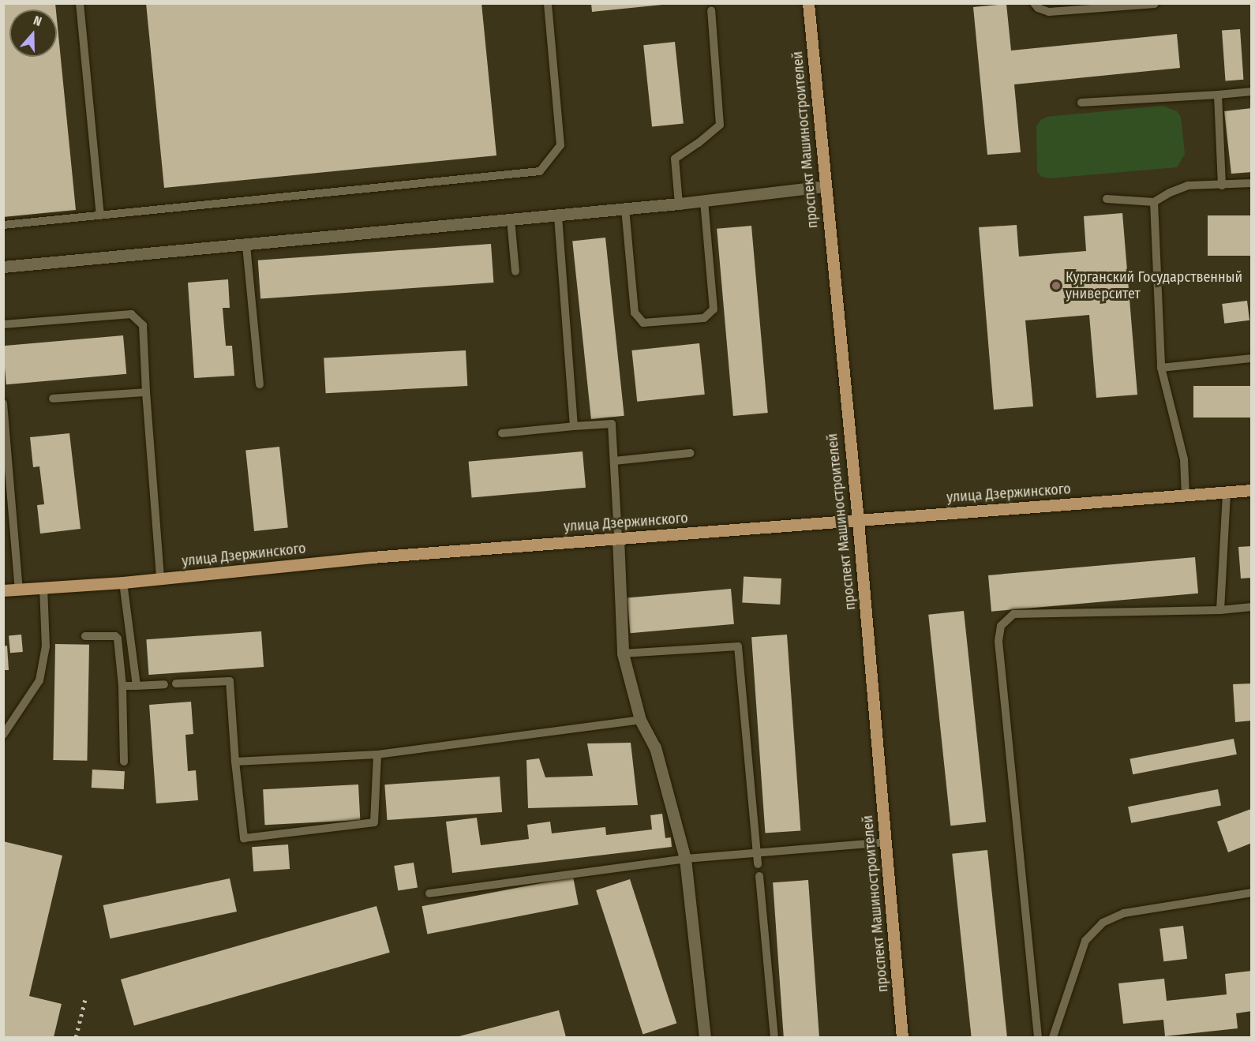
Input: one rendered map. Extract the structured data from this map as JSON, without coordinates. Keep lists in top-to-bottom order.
{
  "streets": {
    "main road": ["проспект Машиностроителей", "улица Дзержинского"]
  },
  "crossings": [
    ["проспект Машиностроителей", "улица Дзержинского"]
  ],
  "places": ["Курганский Государственный университет"],
  "north": "top"
}
